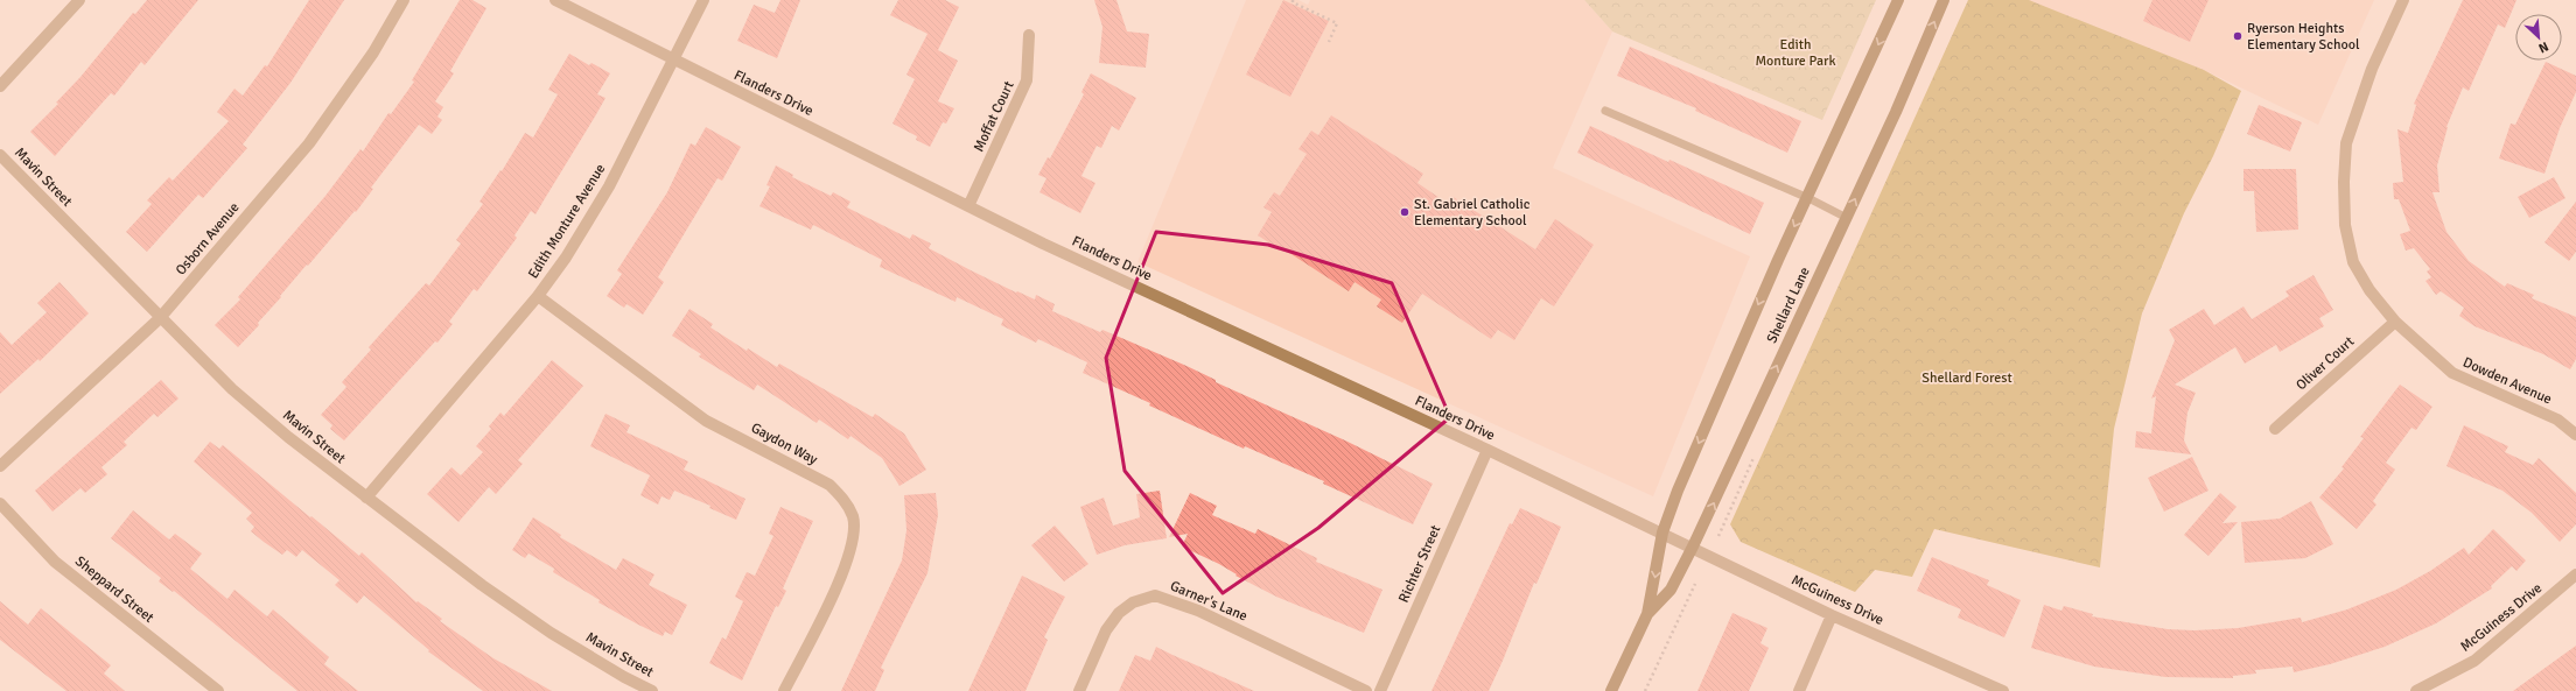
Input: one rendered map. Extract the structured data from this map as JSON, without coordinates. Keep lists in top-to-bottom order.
{
  "streets": {
    "main road": ["Shellard Lane"],
    "street": [
      "Flanders Drive",
      "Moffat Court",
      "Mavin Street",
      "Edith Monture Avenue",
      "Osborn Avenue",
      "Oliver Court",
      "Dowden Avenue",
      "Gaydon Way",
      "Richter Street",
      "Sheppard Street",
      "McGuiness Drive",
      "Garner's Lane"
    ]
  },
  "crossings": [
    ["Flanders Drive", "Moffat Court"],
    ["Flanders Drive", "Edith Monture Avenue"],
    ["Flanders Drive", "Shellard Lane"],
    ["Flanders Drive", "Richter Street"],
    ["Flanders Drive", "McGuiness Drive"],
    ["Mavin Street", "Edith Monture Avenue"],
    ["Mavin Street", "Osborn Avenue"],
    ["Edith Monture Avenue", "Gaydon Way"],
    ["Shellard Lane", "McGuiness Drive"],
    ["Oliver Court", "Dowden Avenue"]
  ],
  "parks": ["Edith Monture Park", "Shellard Forest"],
  "places": ["Ryerson Heights Elementary School", "St. Gabriel Catholic Elementary School"],
  "north": "bottom right"
}
